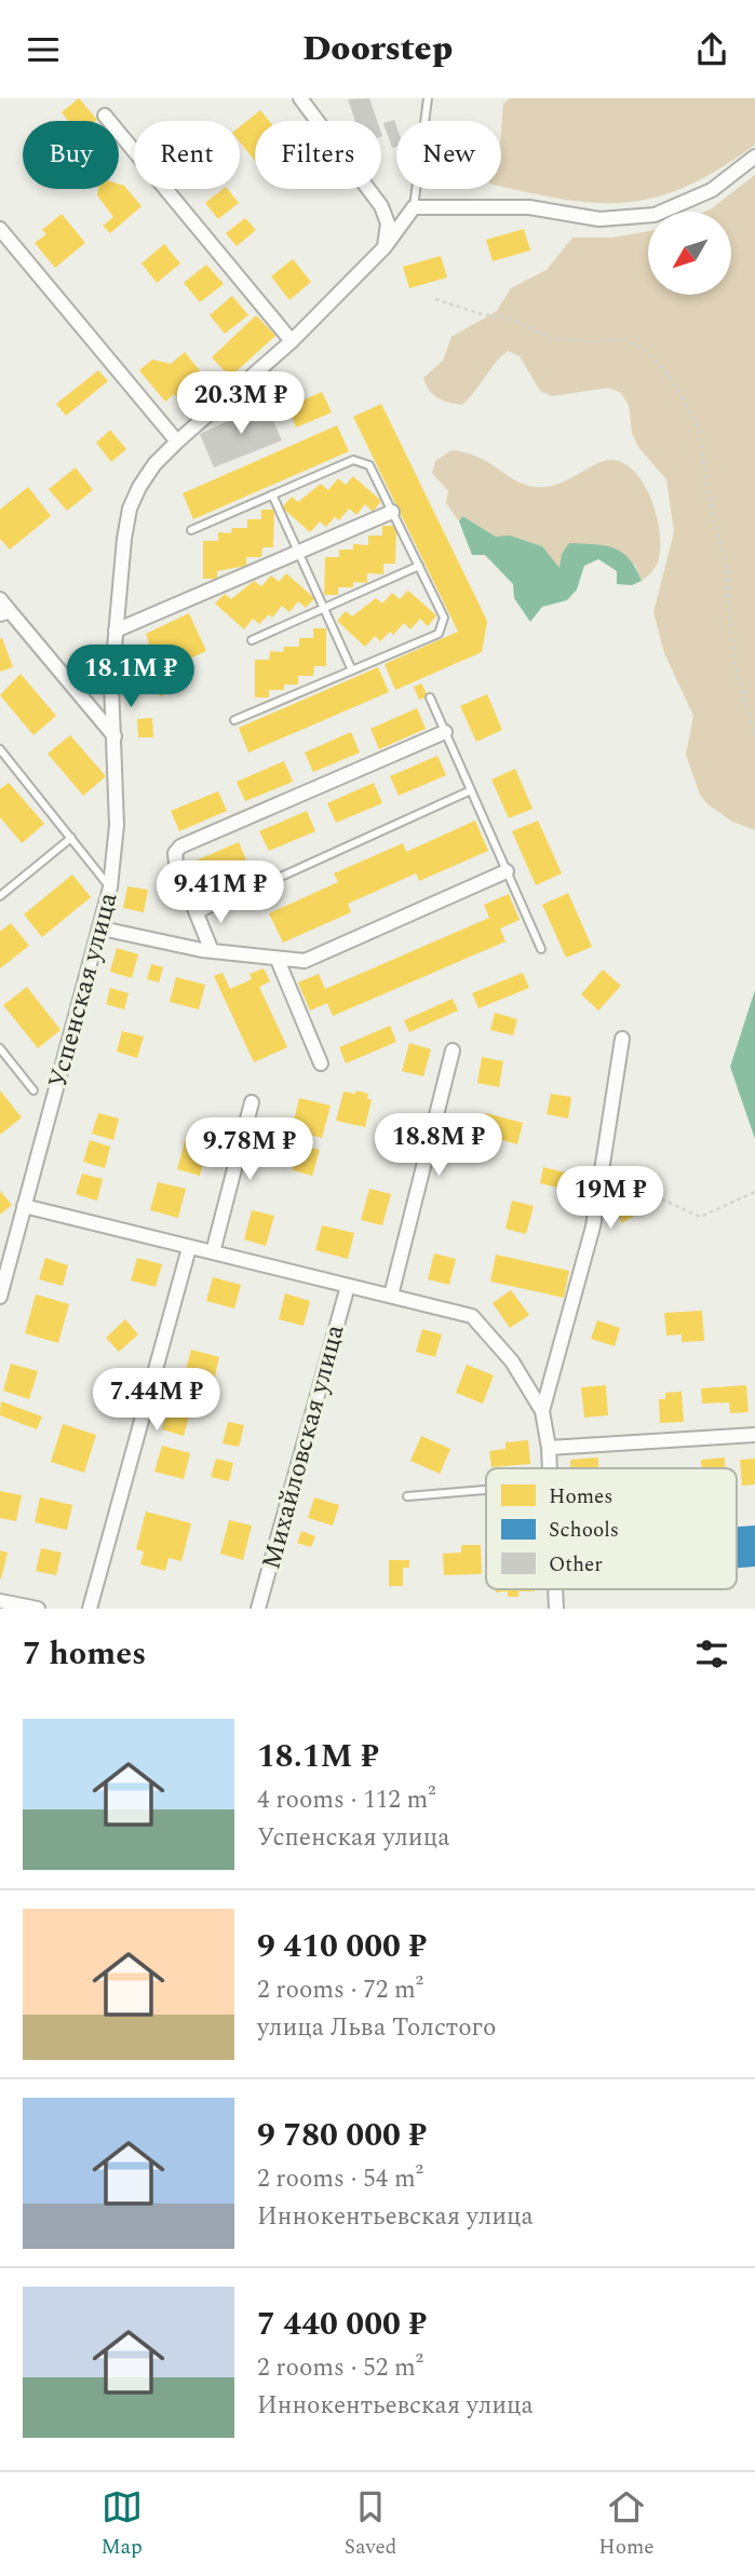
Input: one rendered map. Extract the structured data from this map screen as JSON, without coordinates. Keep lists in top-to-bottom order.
{
  "streets": {
    "street": ["Успенская улица", "Михайловская улица"]
  },
  "legend": ["Homes", "Schools", "Other"],
  "north": "bottom left",
  "page": {
    "header": "Doorstep",
    "chip": [
      "Buy",
      "Rent",
      "Filters",
      "New"
    ],
    "price": [
      "20.3M ₽",
      "18.1M ₽",
      "9.41M ₽",
      "18.8M ₽",
      "9.78M ₽",
      "19M ₽",
      "7.44M ₽"
    ],
    "heading": "7 homes",
    "list": [
      {
        "name": "18.1M ₽",
        "note": "4 rooms · 112 m² · Успенская улица"
      },
      {
        "name": "9 410 000 ₽",
        "note": "2 rooms · 72 m² · улица Льва Толстого"
      },
      {
        "name": "9 780 000 ₽",
        "note": "2 rooms · 54 m² · Иннокентьевская улица"
      },
      {
        "name": "7 440 000 ₽",
        "note": "2 rooms · 52 m² · Иннокентьевская улица"
      }
    ],
    "tabs": ["Map", "Saved", "Home"]
  }
}
